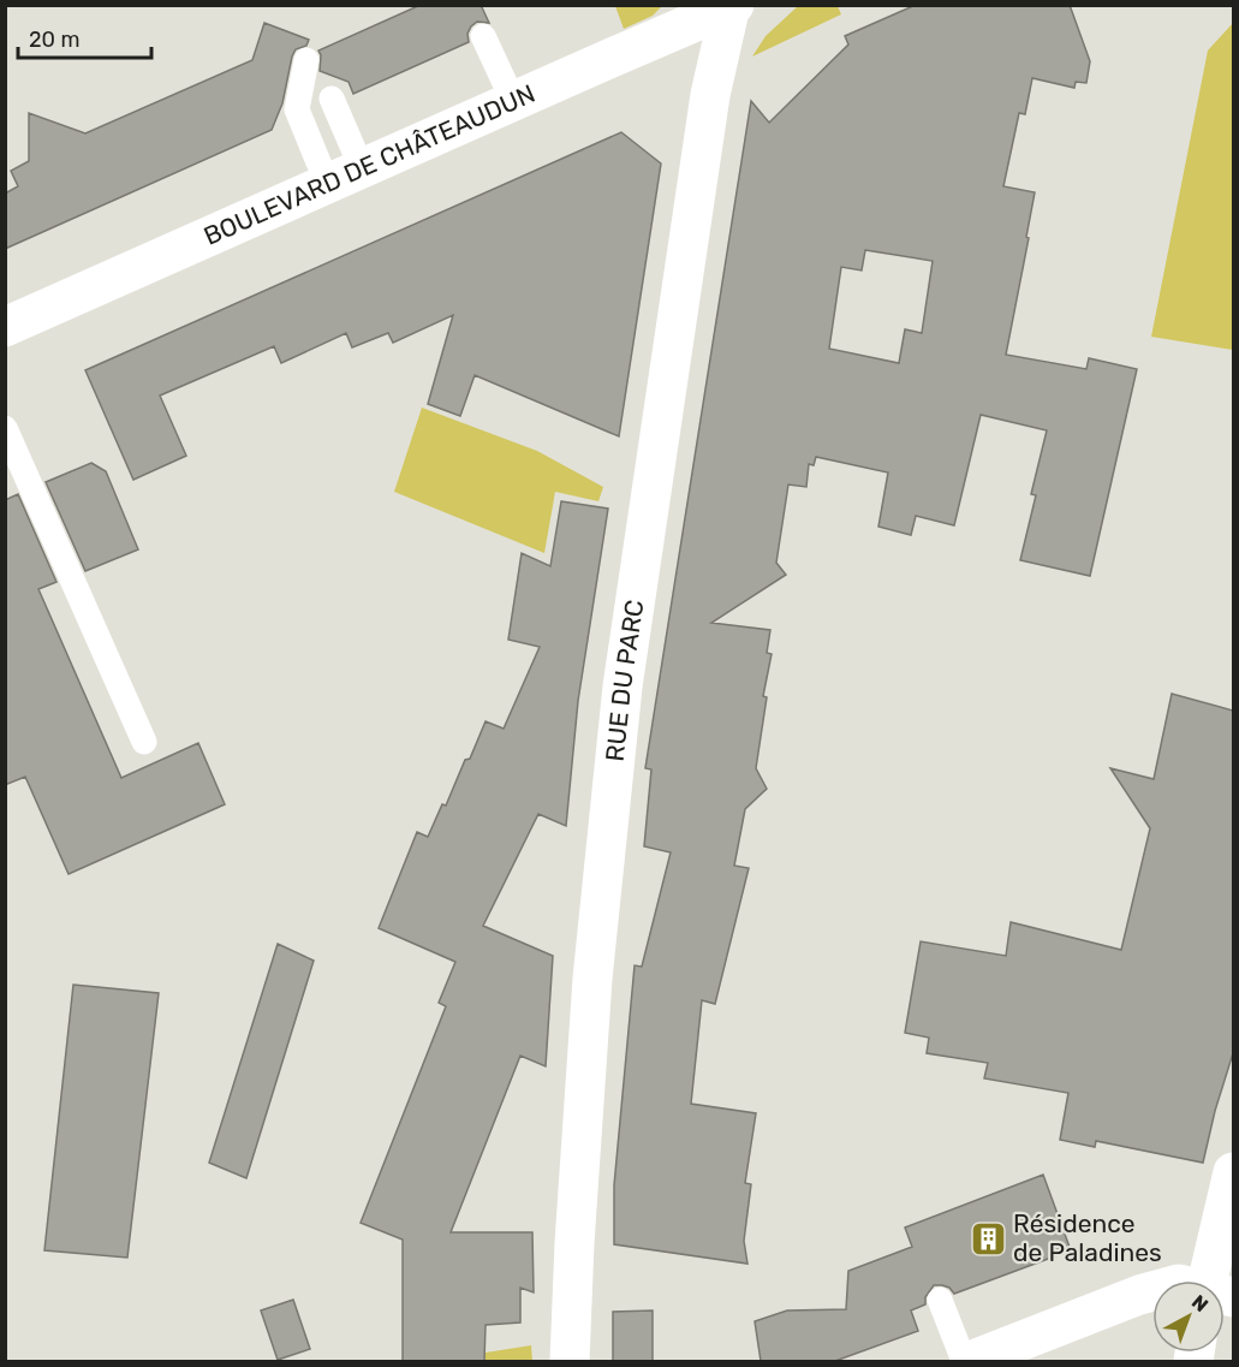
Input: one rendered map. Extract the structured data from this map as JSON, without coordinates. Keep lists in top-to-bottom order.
{
  "streets": {
    "street": ["BOULEVARD DE CHÂTEAUDUN", "RUE DU PARC"]
  },
  "crossings": [
    ["BOULEVARD DE CHÂTEAUDUN", "RUE DU PARC"]
  ],
  "places": {
    "building": ["Résidence de Paladines"]
  },
  "scale_bar": "20 m",
  "north": "top right"
}
